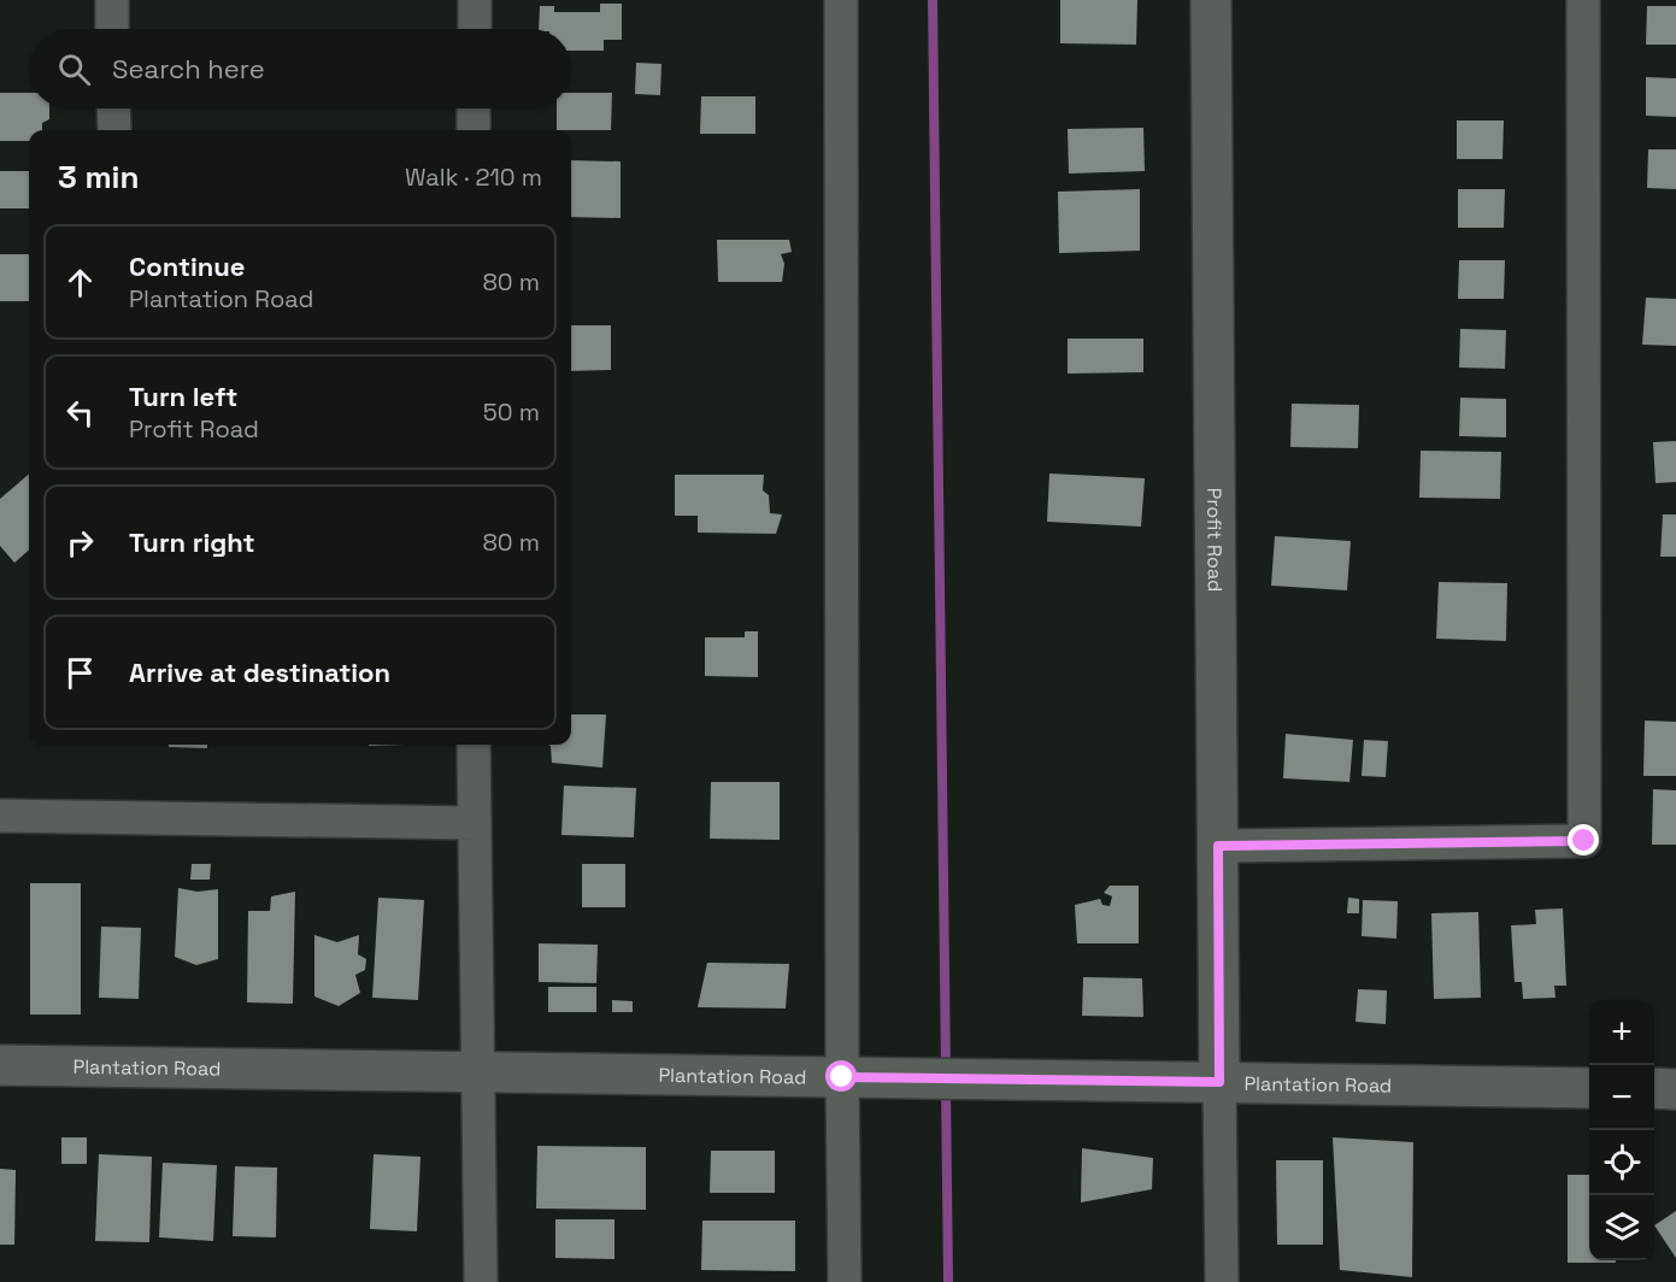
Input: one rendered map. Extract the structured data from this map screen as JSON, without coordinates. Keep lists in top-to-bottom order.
{
  "streets": {
    "street": ["Profit Road", "Plantation Road"]
  },
  "crossings": [
    ["Profit Road", "Plantation Road"]
  ],
  "page": {
    "search": "Search here",
    "heading": ["3 min", "Walk · 210 m"],
    "list": [
      ["Continue", "Plantation Road", "80 m"],
      ["Turn left", "Profit Road", "50 m"],
      ["Turn right", "80 m"],
      "Arrive at destination"
    ],
    "map_buttons": ["+", "−"]
  }
}
